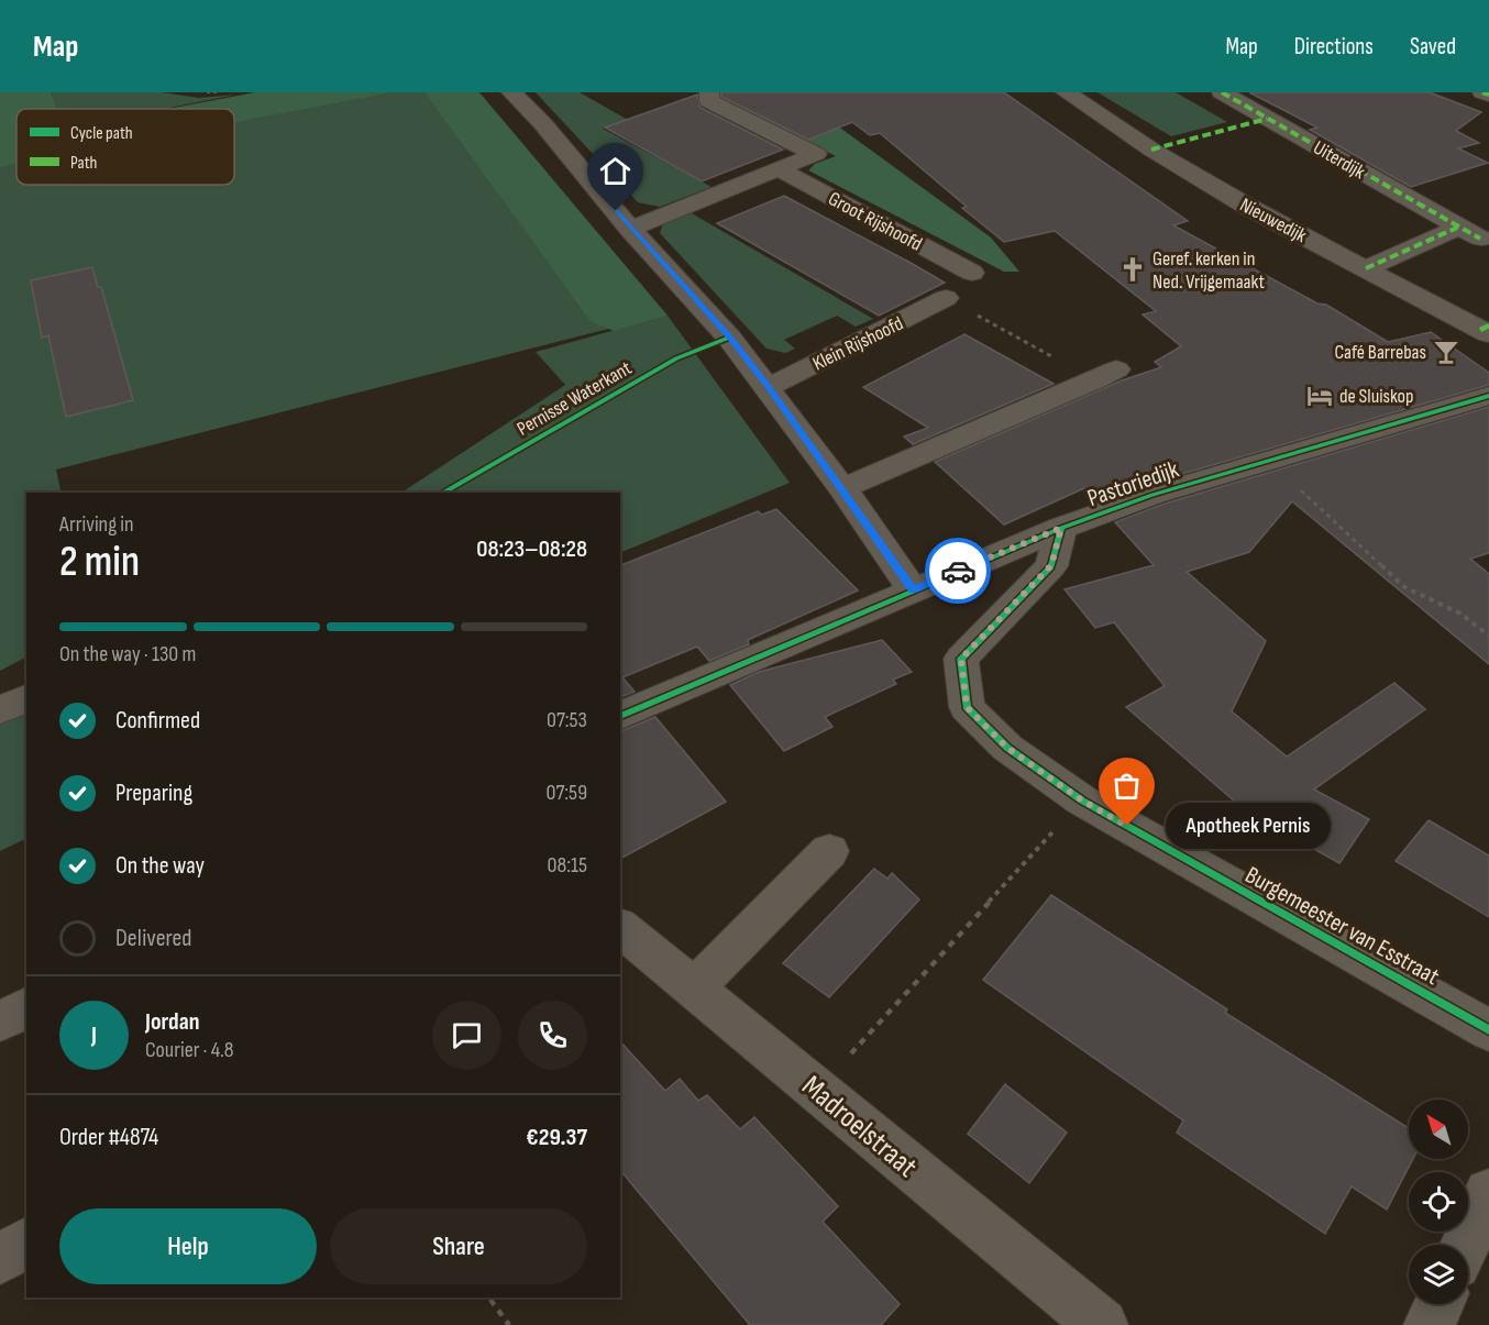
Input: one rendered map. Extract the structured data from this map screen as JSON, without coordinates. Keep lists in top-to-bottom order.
{
  "streets": {
    "street": [
      "Uiterdijk",
      "Nieuwedijk",
      "Groot Rijshoofd",
      "Klein Rijshoofd",
      "Pastoriedijk",
      "Burgemeester van Esstraat",
      "Madroelstraat"
    ],
    "cycle path": ["Pernisse Waterkant"]
  },
  "crossings": [
    ["Pastoriedijk", "Burgemeester van Esstraat"]
  ],
  "places": {
    "church": ["Geref. kerken in Ned. Vrijgemaakt"],
    "bar": ["Café Barrebas"],
    "hotel": ["de Sluiskop"],
    "other": ["Apotheek Pernis"]
  },
  "legend": ["Cycle path", "Path"],
  "north": "top left",
  "page": {
    "header": "Map",
    "nav": ["Map", "Directions", "Saved"],
    "heading": ["2 min", "Arriving in", "08:23–08:28"],
    "panel": [
      "Jordan",
      "Courier · 4.8",
      "Order #4874",
      "€29.37"
    ],
    "bar": "On the way · 130 m",
    "list": [
      ["Confirmed", "07:53"],
      ["Preparing", "07:59"],
      ["On the way", "08:15"],
      "Delivered"
    ],
    "bubble": "Apotheek Pernis",
    "round": "J",
    "buttons": ["Help", "Share"]
  }
}
